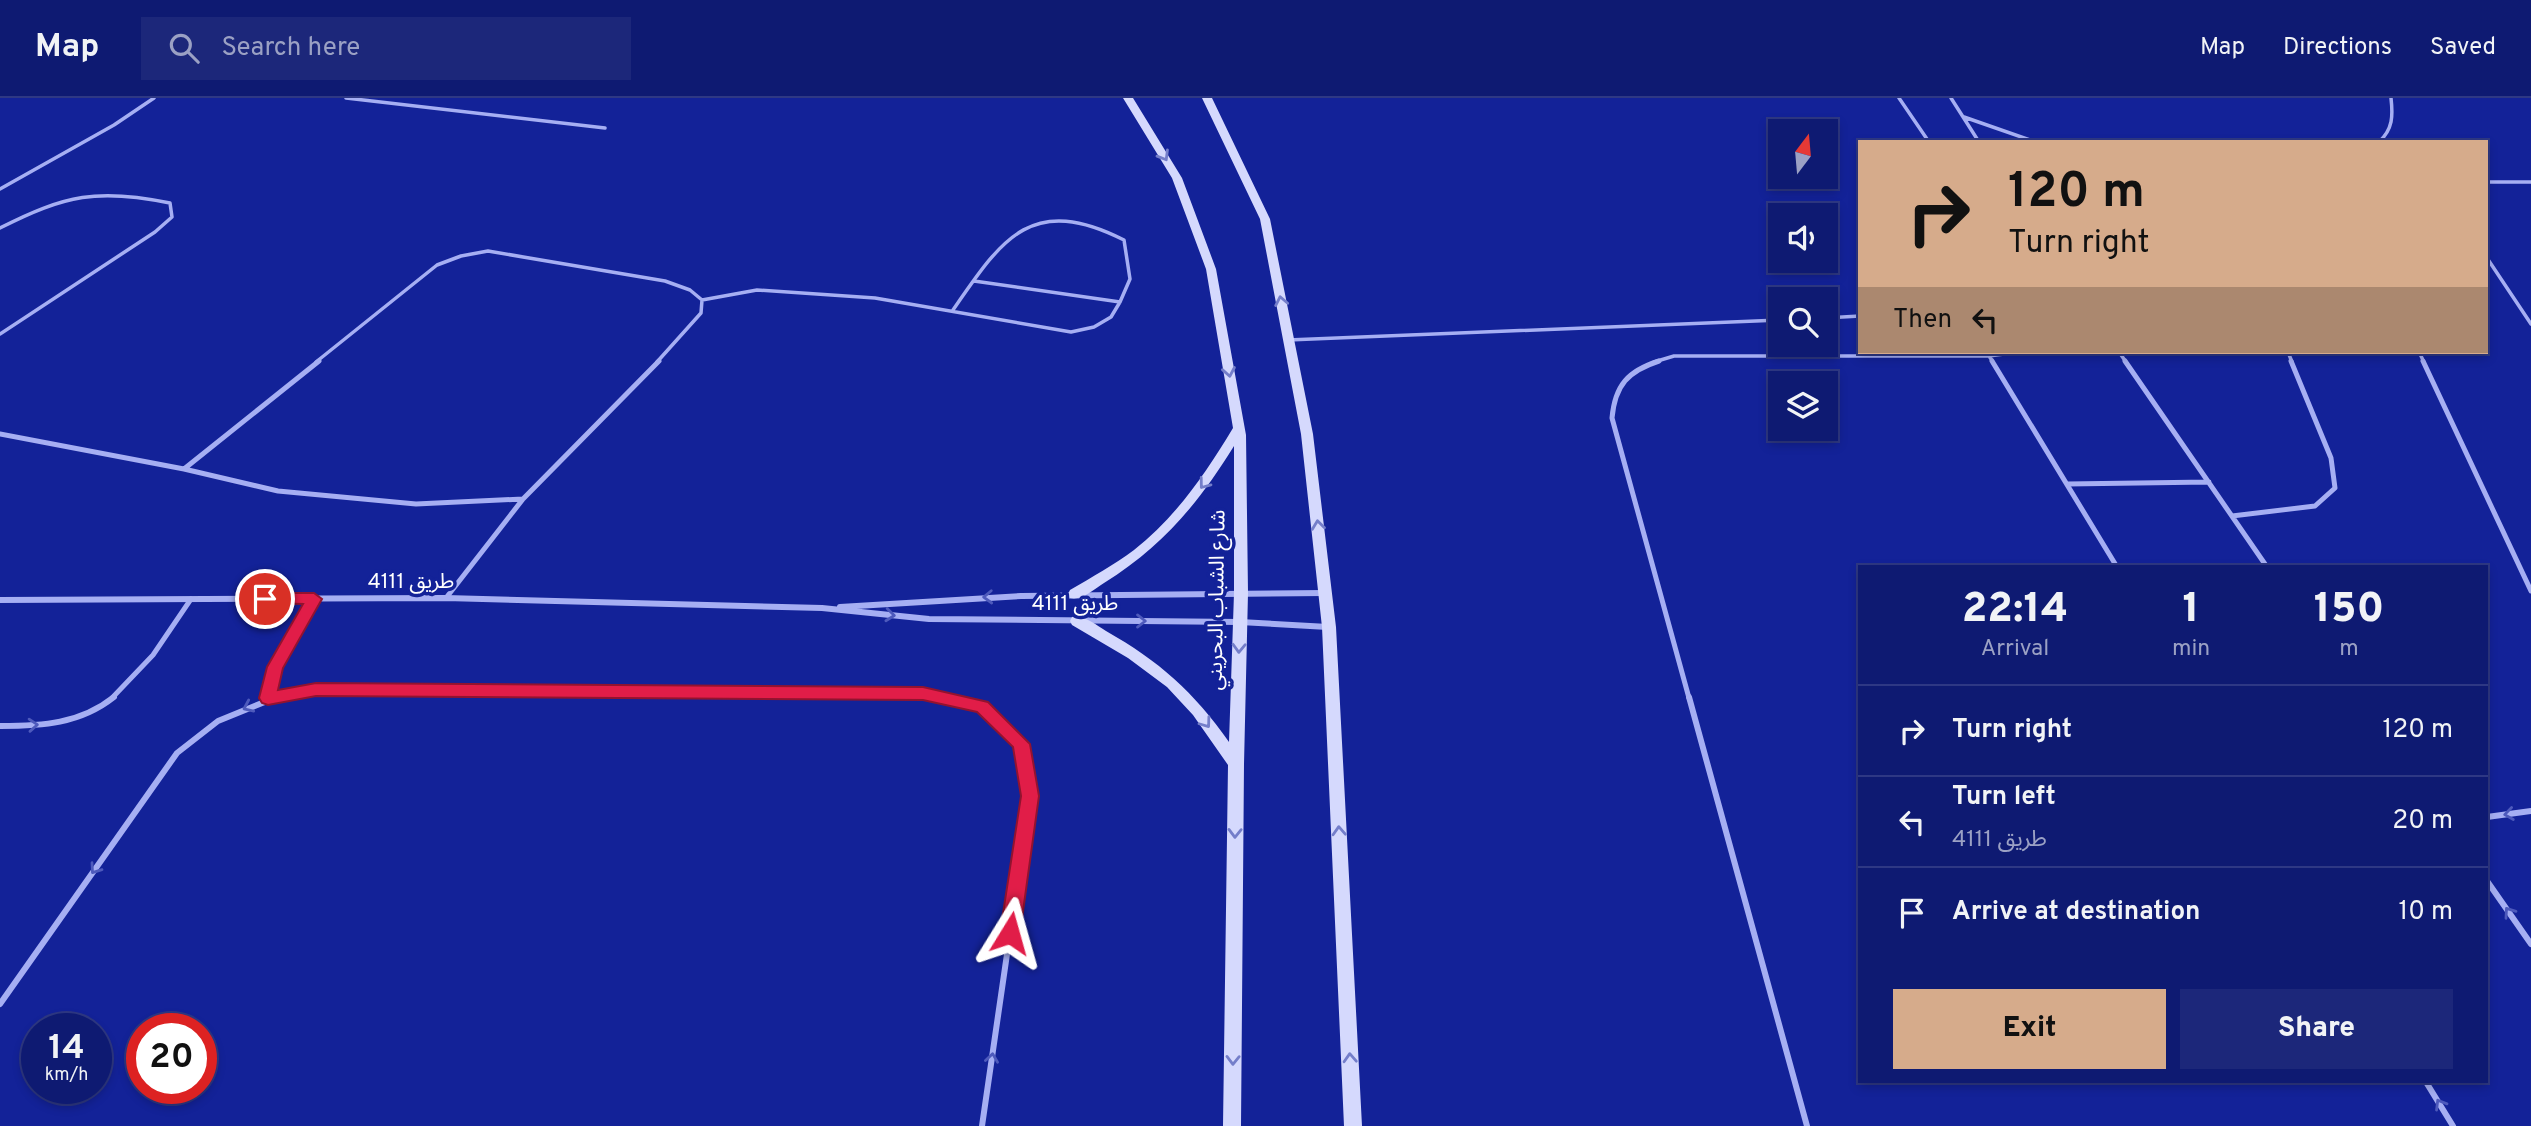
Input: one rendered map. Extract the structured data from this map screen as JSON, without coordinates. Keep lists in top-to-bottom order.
{
  "streets": {
    "street": ["طريق 4111", "شارع الشباب البحريني"]
  },
  "crossings": [
    ["طريق 4111", "شارع الشباب البحريني"]
  ],
  "north": "top",
  "page": {
    "header": "Map",
    "search": "Search here",
    "nav": ["Map", "Directions", "Saved"],
    "turn": ["120 m", "Turn right"],
    "then": "Then",
    "eta": [
      "22:14",
      "Arrival",
      "1",
      "min",
      "150",
      "m"
    ],
    "list": [
      {
        "name": "Turn right",
        "value": "120 m"
      },
      {
        "name": "Turn left",
        "note": "طريق 4111",
        "value": "20 m"
      },
      {
        "name": "Arrive at destination",
        "value": "10 m"
      }
    ],
    "buttons": ["Exit", "Share"],
    "speed": "14 km/h",
    "limit": "20"
  }
}
